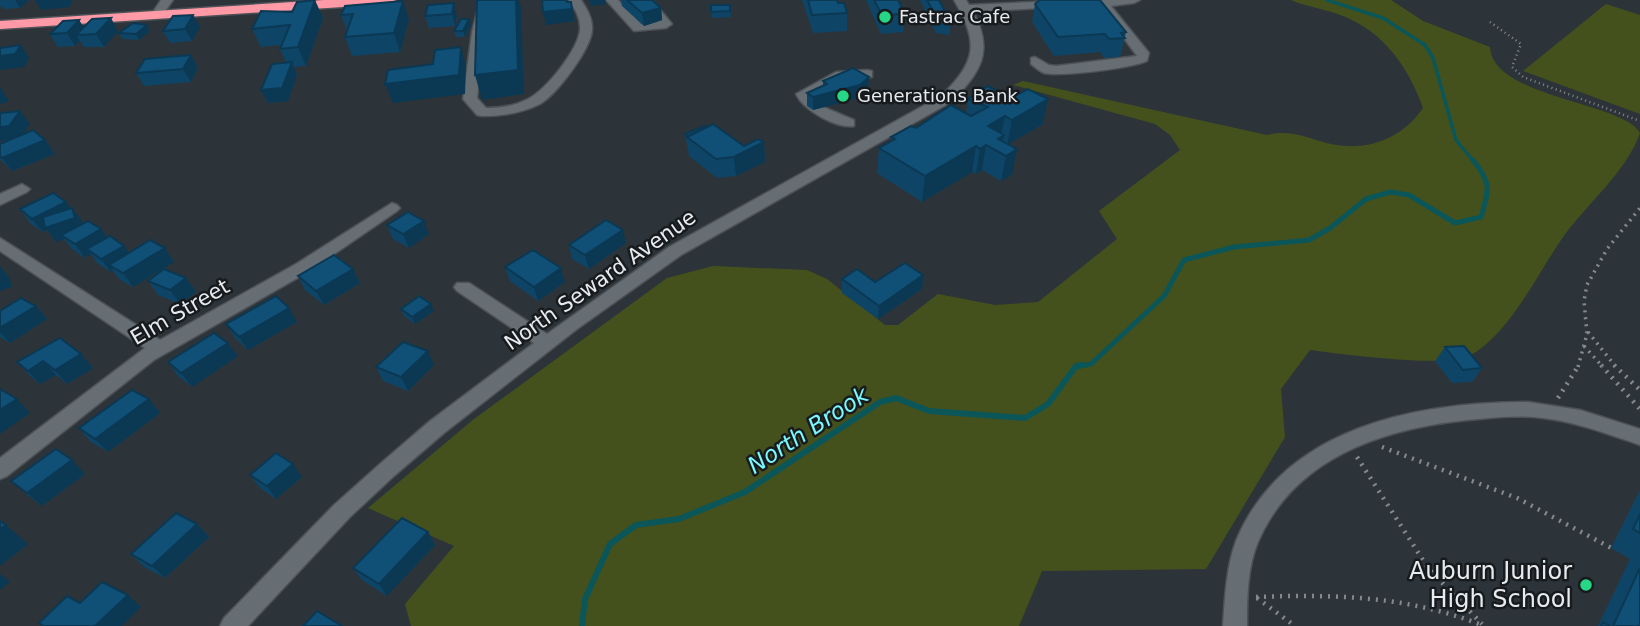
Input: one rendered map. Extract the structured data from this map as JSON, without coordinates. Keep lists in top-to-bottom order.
{
  "streets": {
    "street": ["North Seward Avenue", "Elm Street"]
  },
  "water": ["North Brook"],
  "places": ["Fastrac Cafe", "Generations Bank", "Auburn Junior High School"]
}
